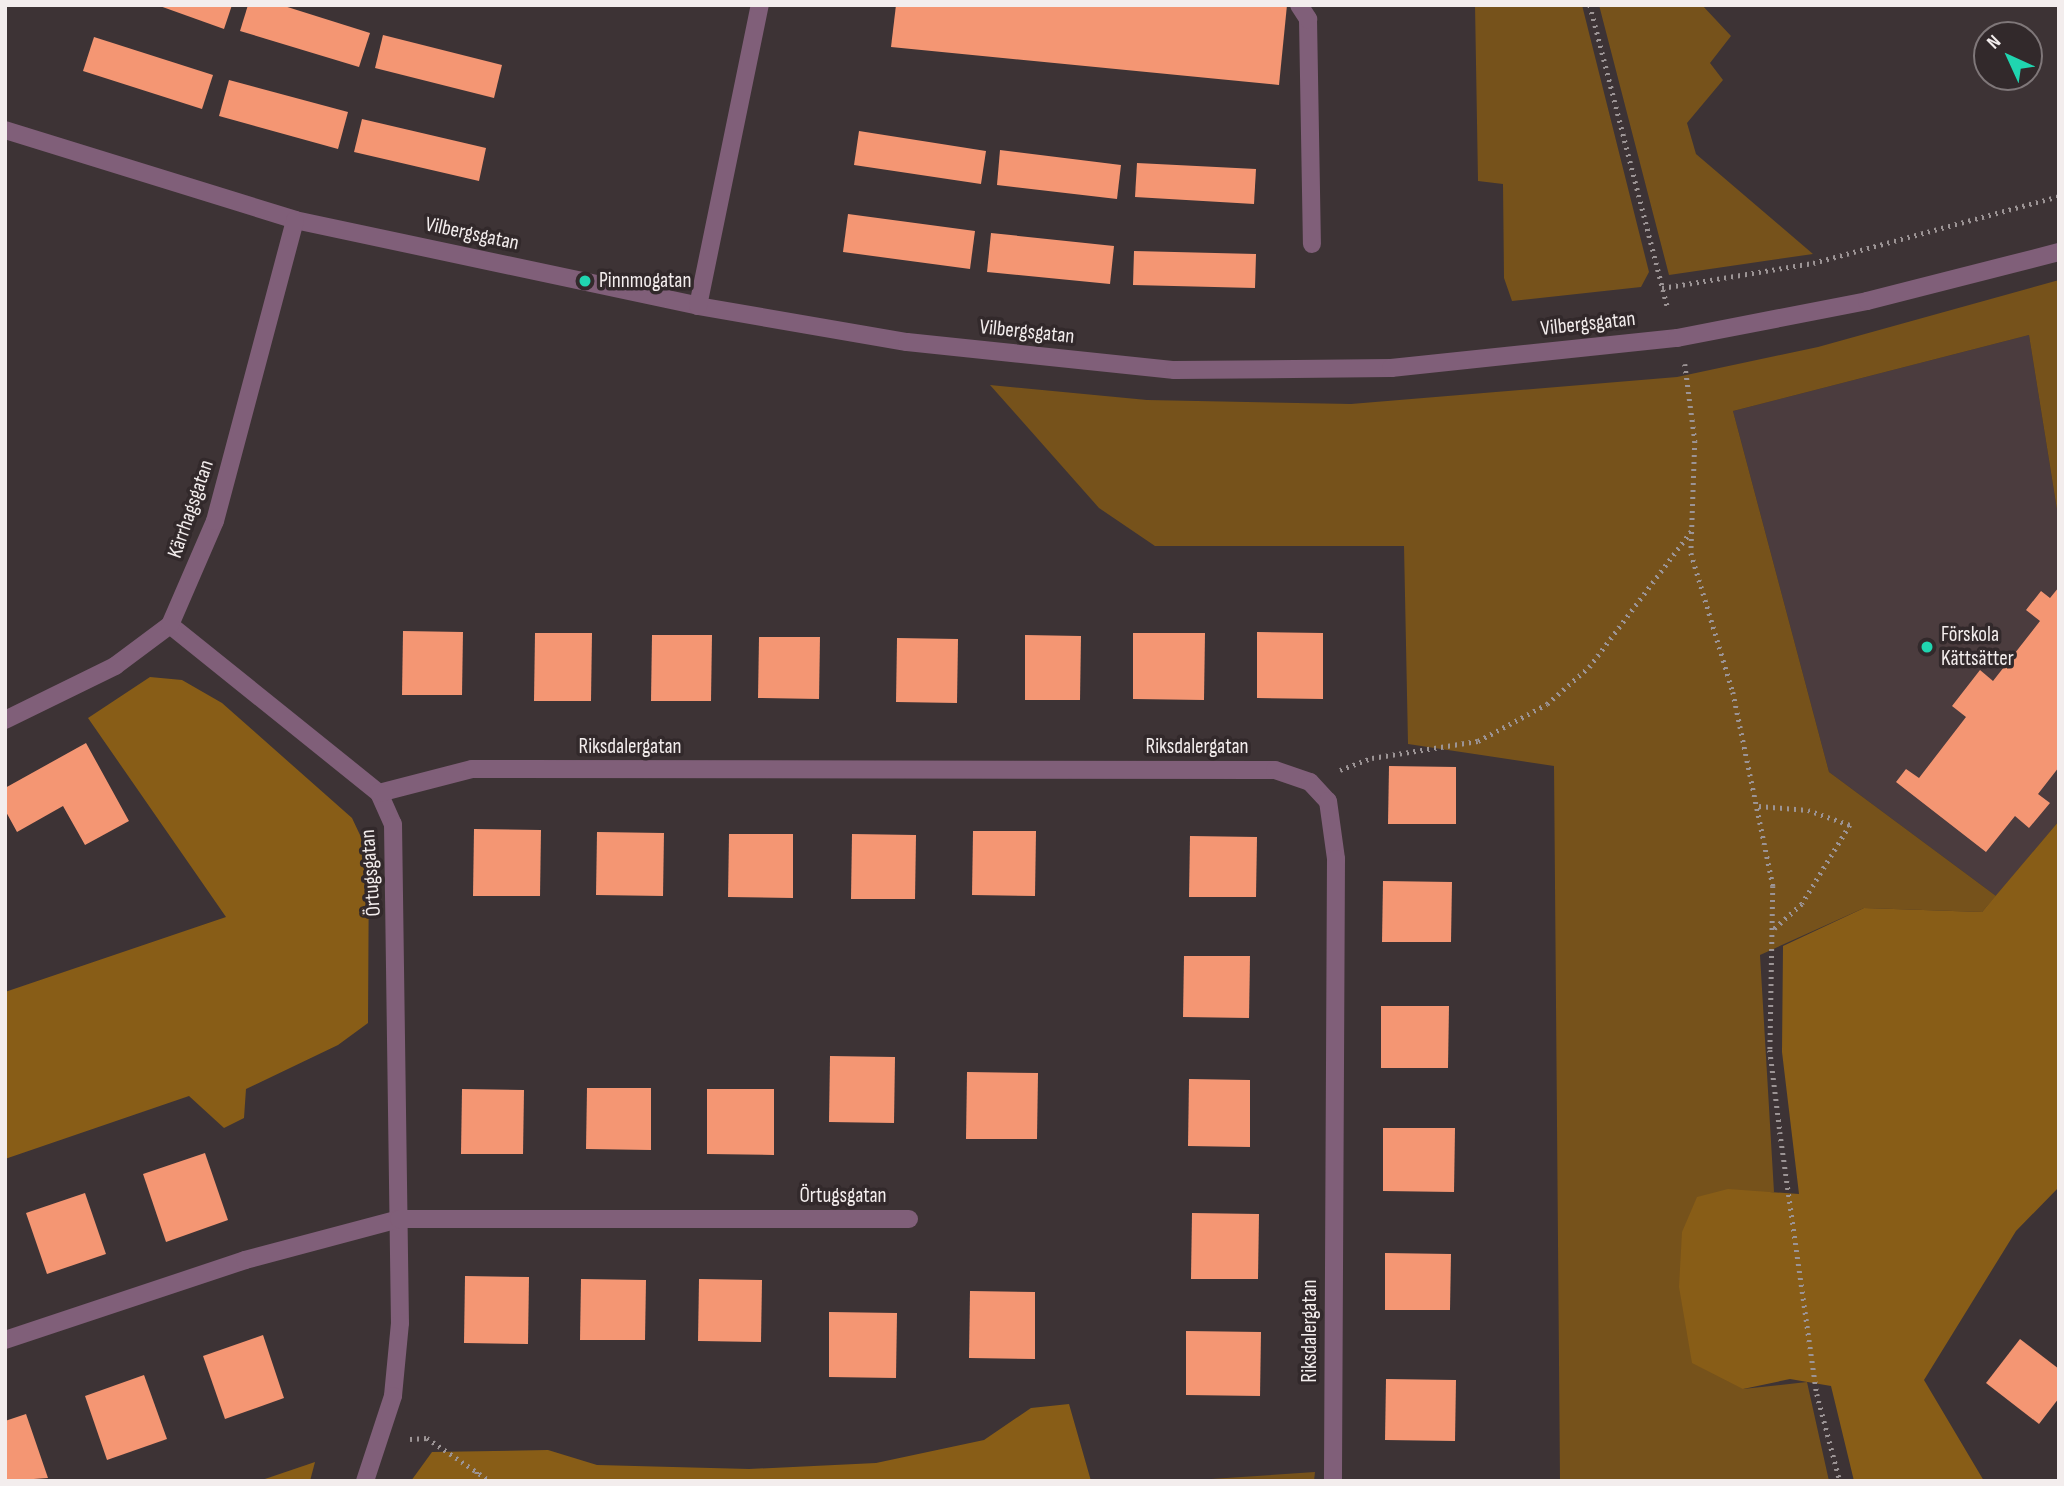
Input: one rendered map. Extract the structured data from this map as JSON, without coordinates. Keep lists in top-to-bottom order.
{
  "streets": {
    "street": [
      "Vilbergsgatan",
      "Kärrhagsgatan",
      "Riksdalergatan",
      "Örtugsgatan"
    ]
  },
  "crossings": [
    ["Vilbergsgatan", "Kärrhagsgatan"],
    ["Kärrhagsgatan", "Örtugsgatan"],
    ["Riksdalergatan", "Örtugsgatan"]
  ],
  "places": ["Pinnmogatan", "Förskola Kättsätter"],
  "north": "top left"
}
